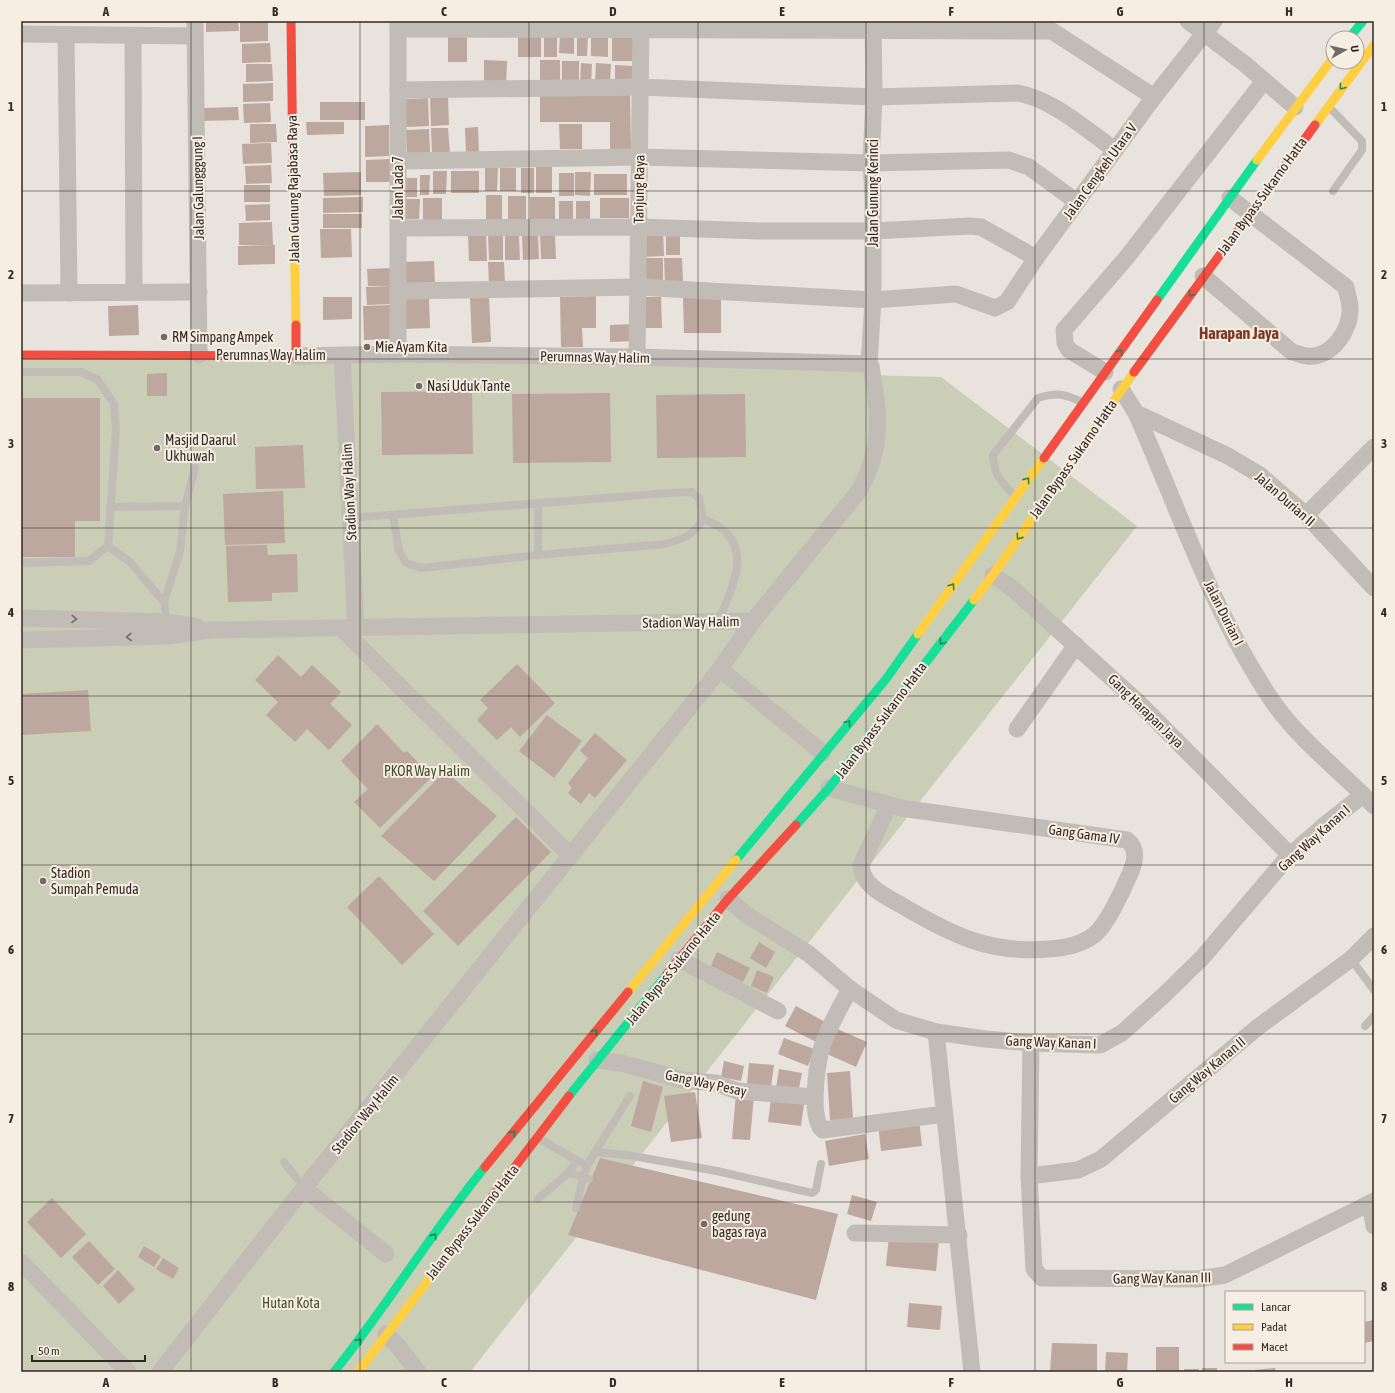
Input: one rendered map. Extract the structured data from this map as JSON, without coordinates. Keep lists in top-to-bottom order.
{
  "streets": {
    "main road": ["Jalan Gunung Rajabasa Raya", "Jalan Bypass Sukarno Hatta", "Perumnas Way Halim"],
    "street": [
      "Jalan Cengkeh Utara V",
      "Jalan Galungggung I",
      "Jalan Lada 7",
      "Tanjung Raya",
      "Jalan Gunung Kerinci",
      "Stadion Way Halim",
      "Jalan Durian II",
      "Jalan Durian I",
      "Gang Harapan Jaya",
      "Gang Gama IV",
      "Gang Way Kanan I",
      "Gang Way Kanan II",
      "Gang Way Pesay",
      "Gang Way Kanan III"
    ]
  },
  "crossings": [
    ["Jalan Cengkeh Utara V", "Jalan Gunung Kerinci"],
    ["Jalan Galungggung I", "Perumnas Way Halim"],
    ["Jalan Lada 7", "Perumnas Way Halim"],
    ["Jalan Gunung Rajabasa Raya", "Perumnas Way Halim"],
    ["Tanjung Raya", "Perumnas Way Halim"],
    ["Jalan Gunung Kerinci", "Perumnas Way Halim"],
    ["Jalan Bypass Sukarno Hatta", "Jalan Durian I"],
    ["Jalan Bypass Sukarno Hatta", "Gang Harapan Jaya"],
    ["Jalan Bypass Sukarno Hatta", "Gang Gama IV"],
    ["Jalan Bypass Sukarno Hatta", "Gang Way Kanan I"],
    ["Jalan Bypass Sukarno Hatta", "Gang Way Pesay"],
    ["Perumnas Way Halim", "Stadion Way Halim"],
    ["Jalan Durian II", "Jalan Durian I"],
    ["Jalan Durian I", "Gang Way Kanan I"],
    ["Gang Harapan Jaya", "Gang Way Kanan I"],
    ["Gang Way Kanan I", "Gang Way Kanan III"],
    ["Gang Way Kanan II", "Gang Way Kanan III"]
  ],
  "districts": ["Harapan Jaya"],
  "parks": ["PKOR Way Halim", "Hutan Kota"],
  "places": [
    "RM Simpang Ampek",
    "Mie Ayam Kita",
    "Nasi Uduk Tante",
    "Masjid Daarul Ukhuwah",
    "Stadion Sumpah Pemuda",
    "gedung bagas raya"
  ],
  "legend": ["Lancar", "Padat", "Macet"],
  "scale_bar": "50 m",
  "north": "right",
  "grid": {
    "columns": [
      "A",
      "B",
      "C",
      "D",
      "E",
      "F",
      "G",
      "H"
    ],
    "rows": [
      "1",
      "2",
      "3",
      "4",
      "5",
      "6",
      "7",
      "8"
    ]
  }
}
